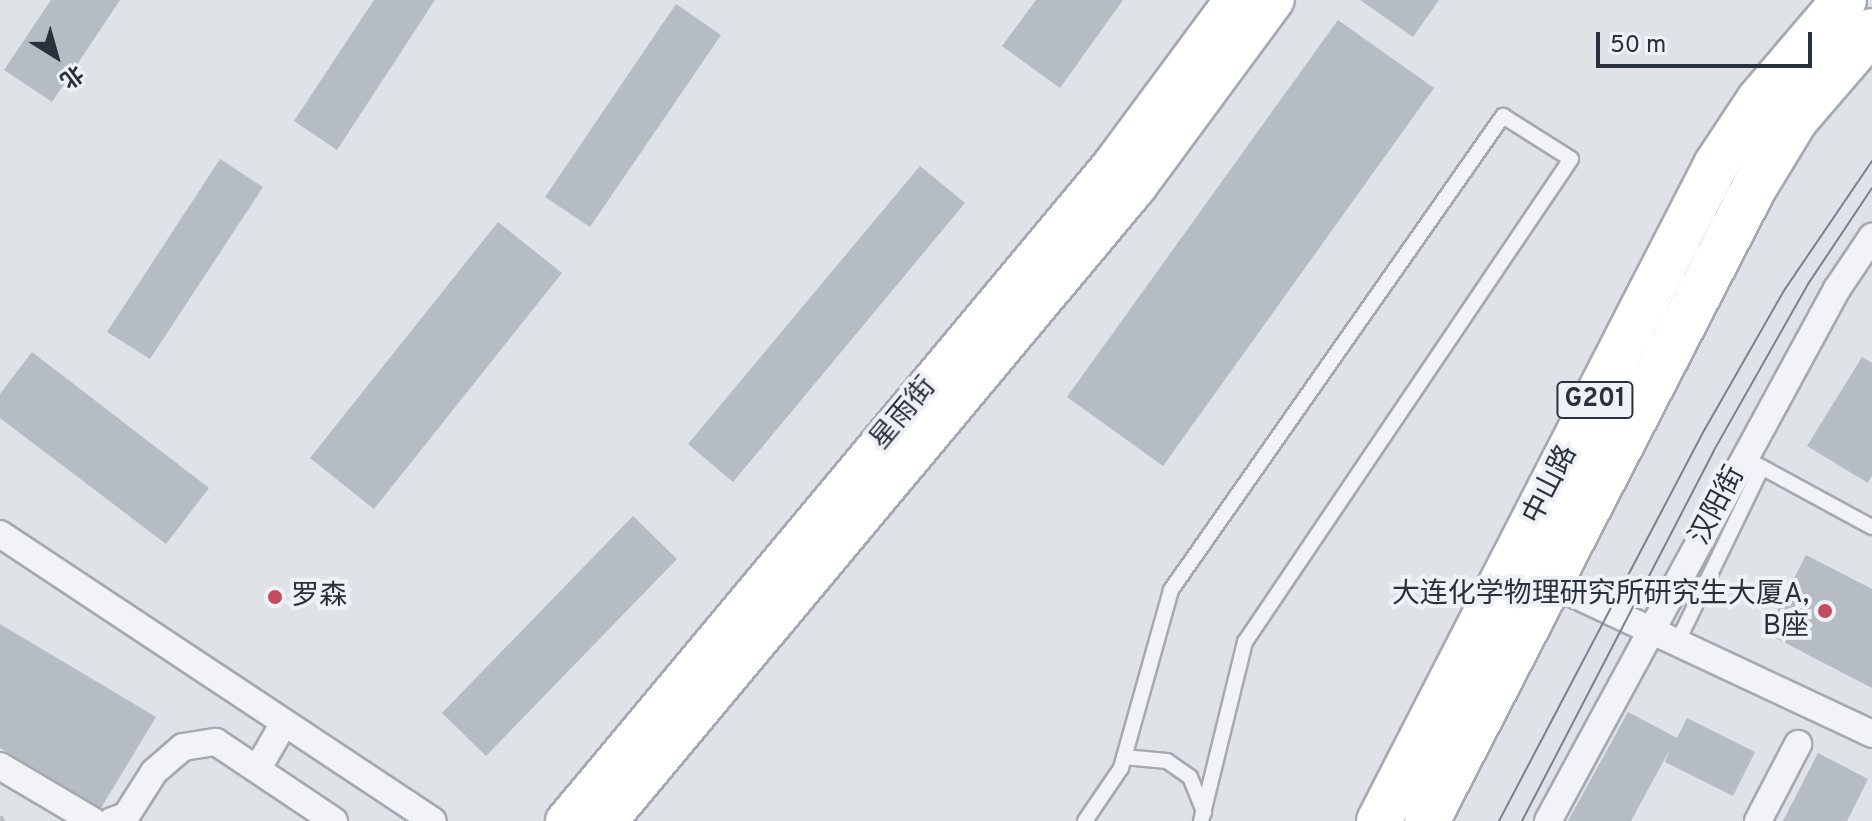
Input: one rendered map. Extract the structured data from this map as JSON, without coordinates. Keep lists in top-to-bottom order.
{
  "streets": {
    "highway": ["G201", "中山路"],
    "street": ["星雨街", "汉阳街"]
  },
  "places": ["罗森", "大连化学物理研究所研究生大厦A, B座"],
  "scale_bar": "50 m",
  "north": "bottom right"
}
